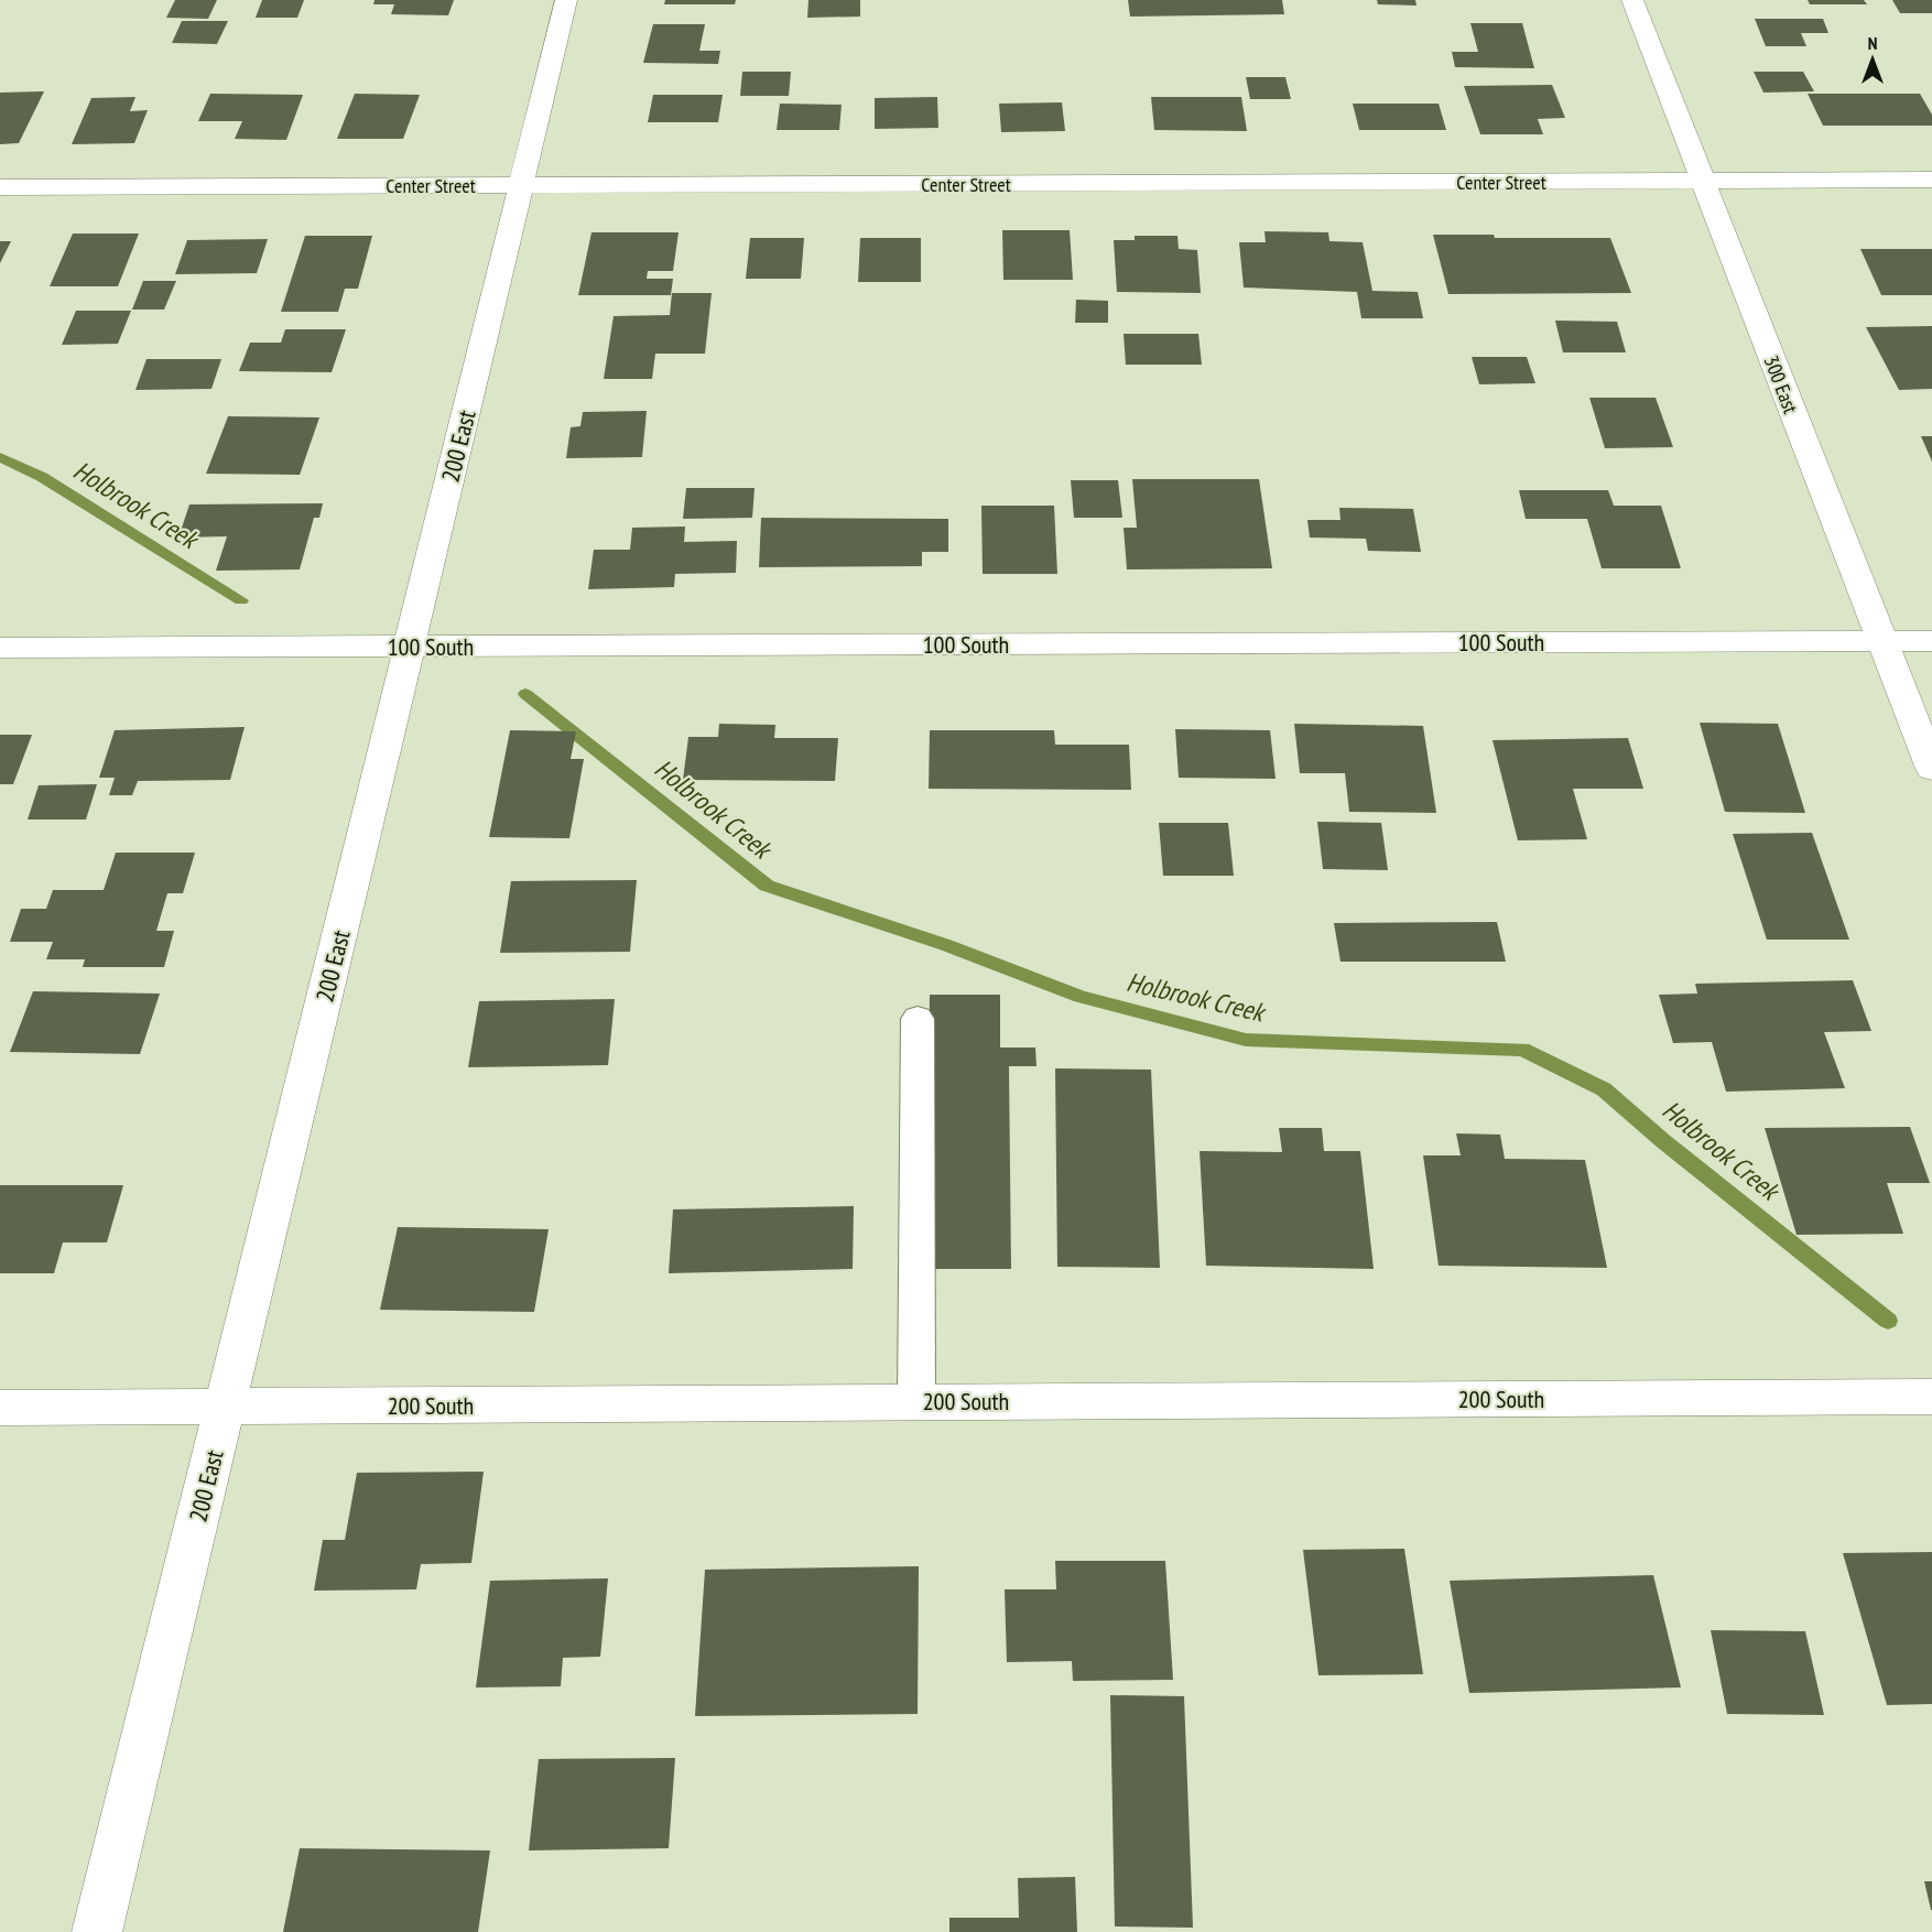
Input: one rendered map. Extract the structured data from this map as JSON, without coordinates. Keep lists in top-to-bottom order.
{
  "streets": {
    "street": [
      "Center Street",
      "300 East",
      "200 East",
      "100 South",
      "200 South"
    ]
  },
  "crossings": [
    ["Center Street", "300 East"],
    ["Center Street", "200 East"],
    ["300 East", "100 South"],
    ["200 East", "100 South"],
    ["200 East", "200 South"]
  ],
  "water": ["Holbrook Creek"],
  "north": "top"
}
